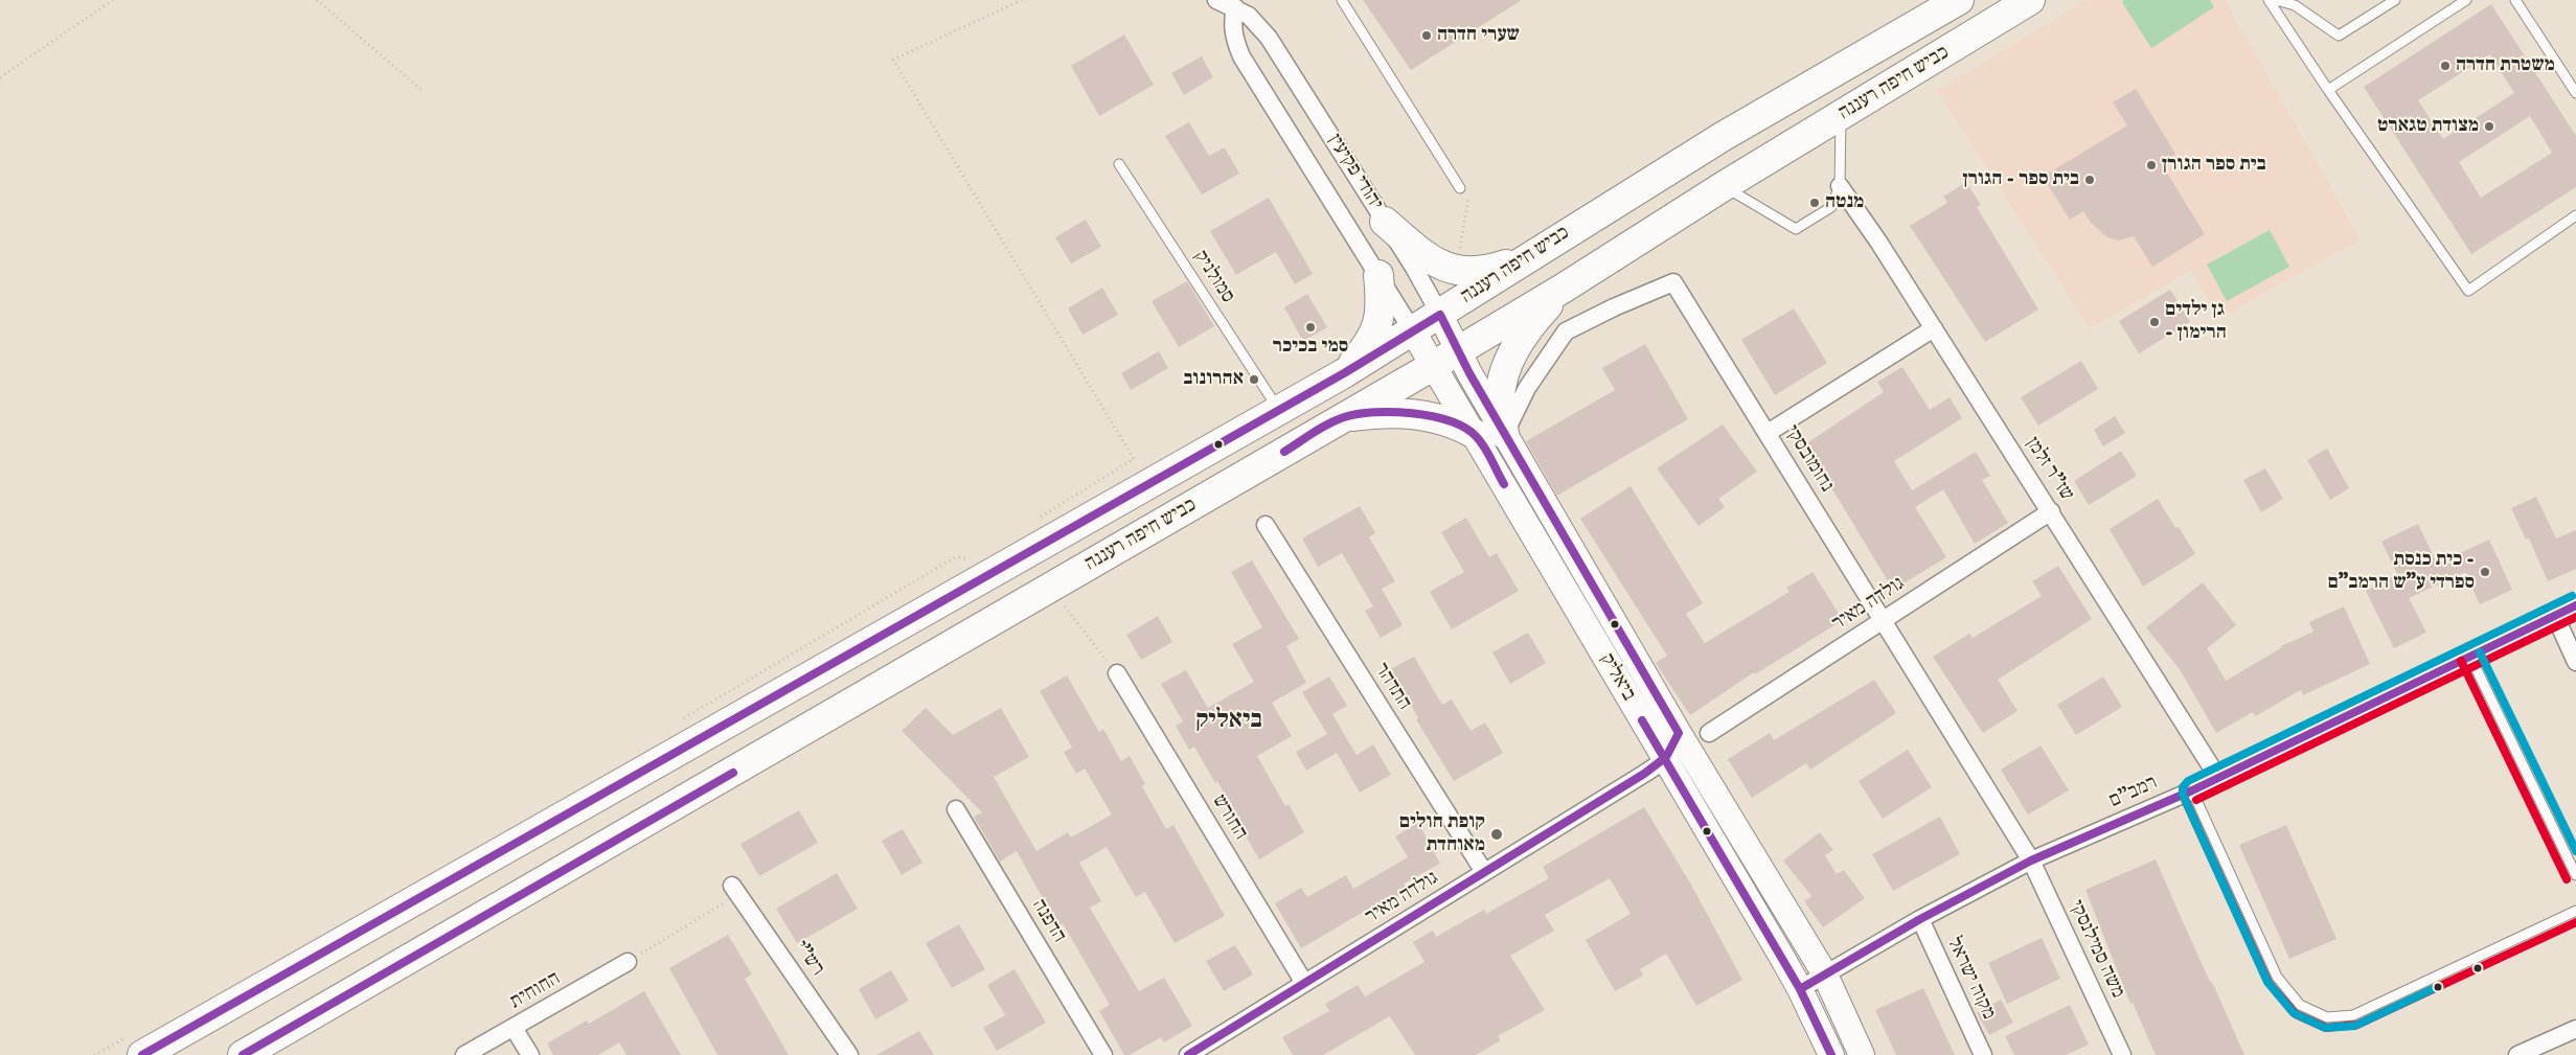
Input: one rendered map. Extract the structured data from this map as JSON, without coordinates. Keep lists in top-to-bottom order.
{
  "streets": {
    "highway": ["כביש חיפה רעננה"],
    "main road": ["יהודי פקיעין", "ביאליק"],
    "street": [
      "נחומובסקי",
      "שז\"ר זלמן",
      "גולדה מאיר",
      "התדהר",
      "רמב\"ם",
      "החורש",
      "הדפנה",
      "משה סמילנסקי",
      "רש\"י",
      "מקוה ישראל",
      "החוחית"
    ],
    "lane": ["סמולניק"]
  },
  "crossings": [
    ["כביש חיפה רעננה", "יהודי פקיעין"],
    ["כביש חיפה רעננה", "סמולניק"],
    ["כביש חיפה רעננה", "ביאליק"],
    ["יהודי פקיעין", "ביאליק"],
    ["נחומובסקי", "גולדה מאיר"],
    ["נחומובסקי", "ביאליק"],
    ["נחומובסקי", "רמב\"ם"],
    ["נחומובסקי", "משה סמילנסקי"],
    ["שז\"ר זלמן", "גולדה מאיר"],
    ["שז\"ר זלמן", "רמב\"ם"],
    ["גולדה מאיר", "ביאליק"],
    ["גולדה מאיר", "התדהר"],
    ["גולדה מאיר", "החורש"],
    ["ביאליק", "רמב\"ם"],
    ["רמב\"ם", "משה סמילנסקי"],
    ["רמב\"ם", "מקוה ישראל"]
  ],
  "districts": ["ביאליק"],
  "places": [
    "שערי חדרה",
    "משטרת חדרה",
    "מצודת טגארט",
    "בית ספר הגורן",
    "בית ספר - הגורן",
    "מנטה",
    "גן ילדים - הרימון",
    "סמי בכיכר",
    "אהרונוב",
    "כית כנסת - ספרדי ע\"ש הרמב\"ם",
    "קופת חולים מאוחדת"
  ]
}
